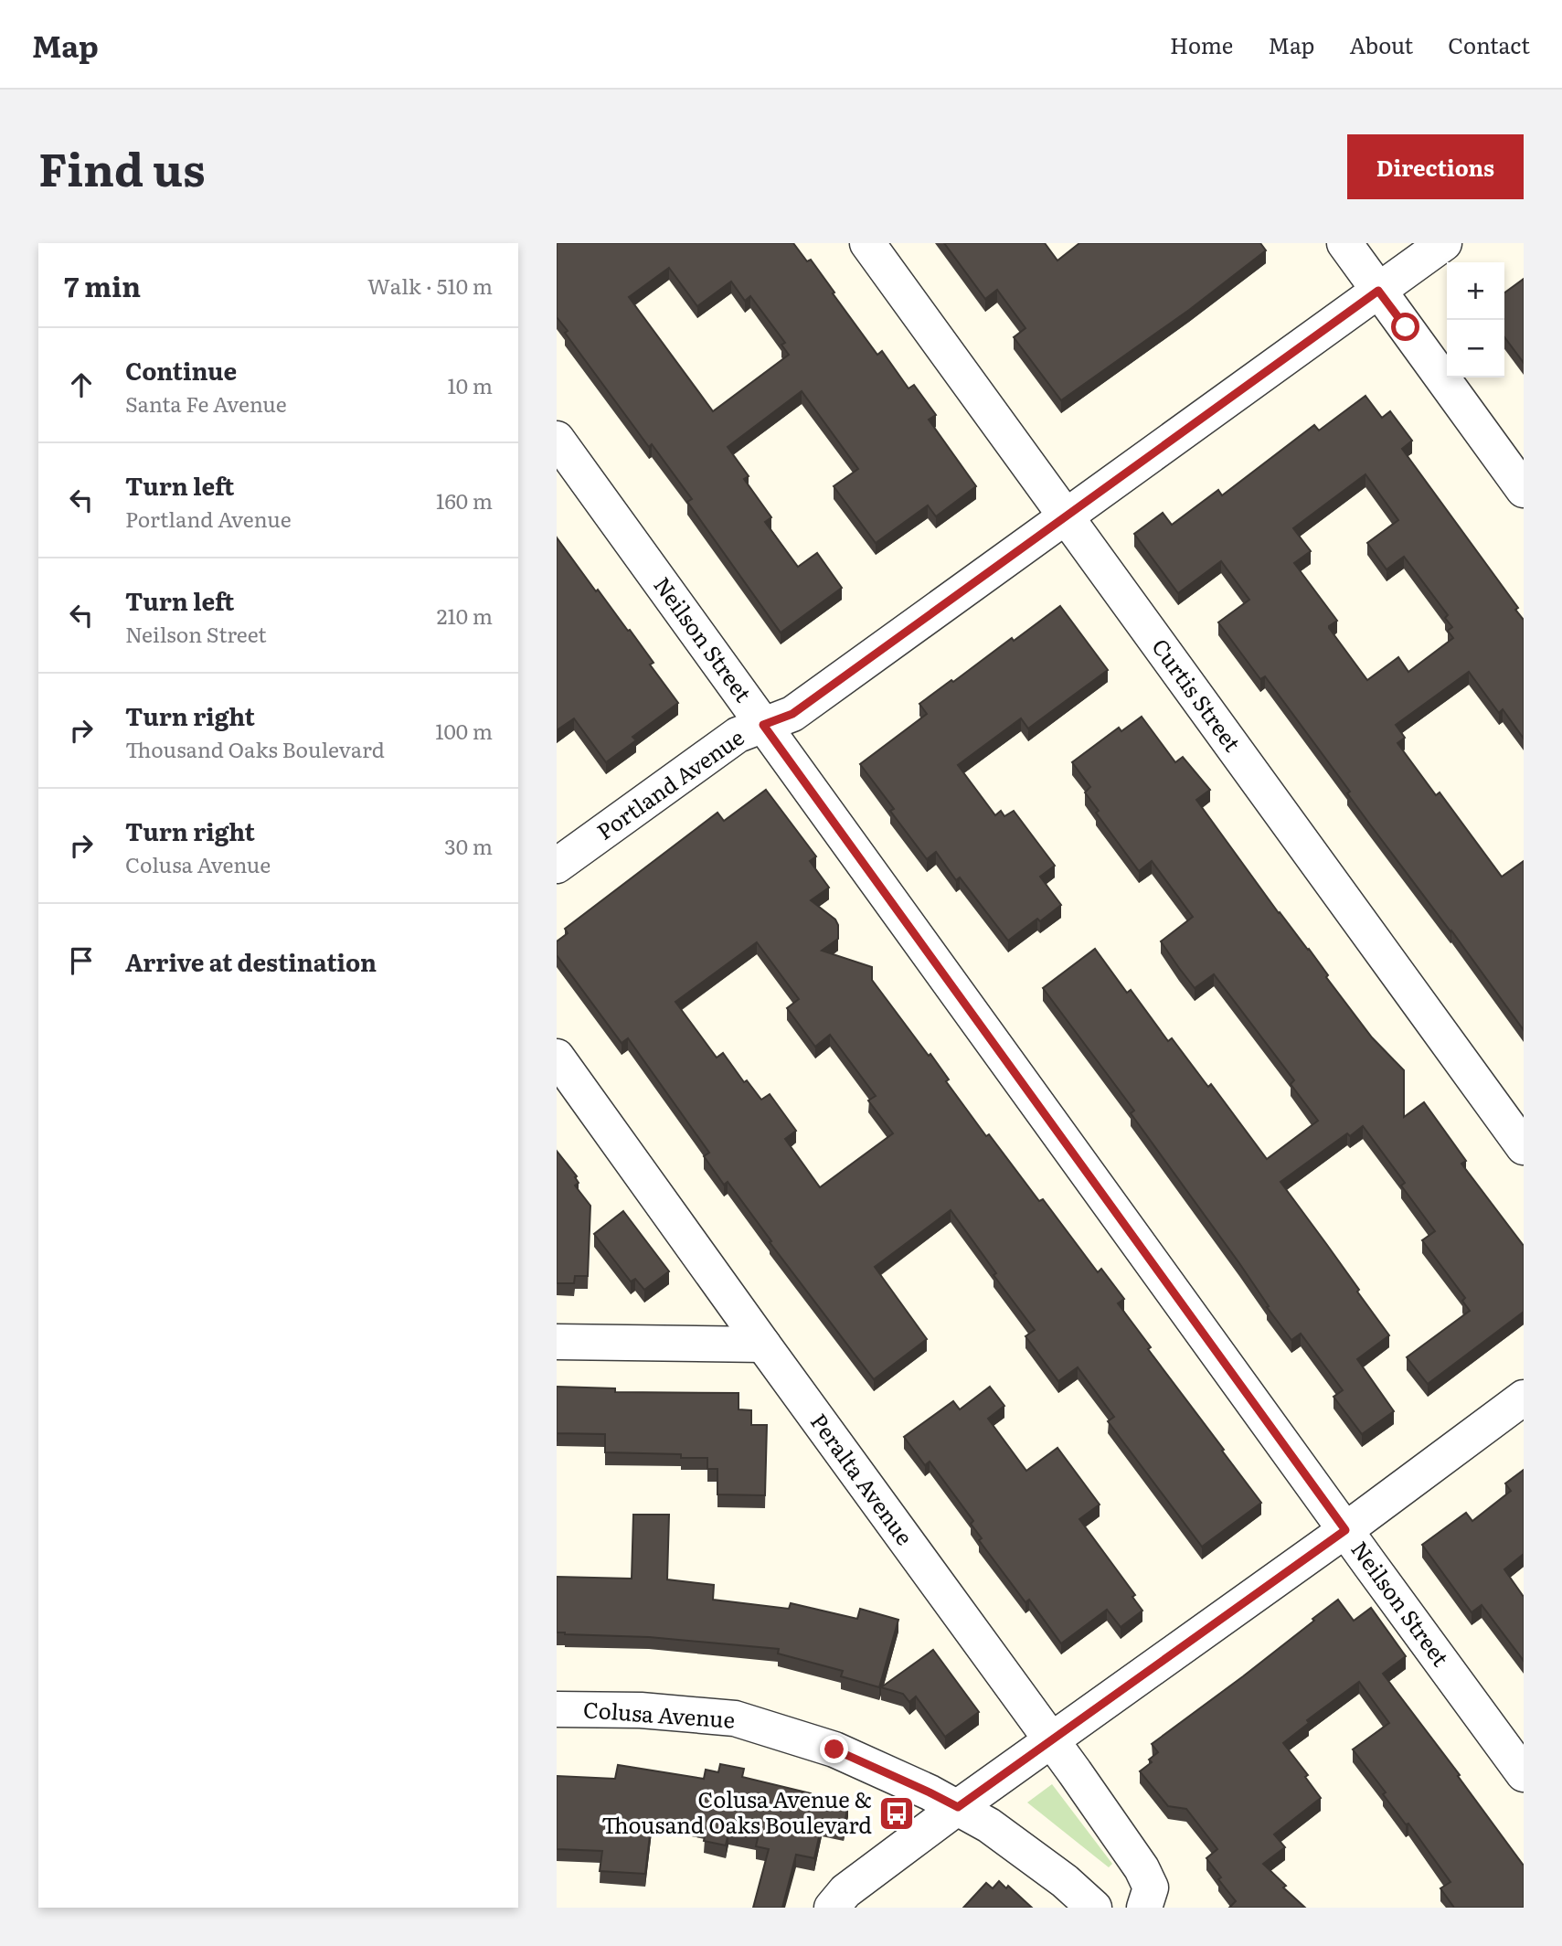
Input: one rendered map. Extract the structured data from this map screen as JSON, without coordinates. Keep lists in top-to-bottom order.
{
  "streets": {
    "street": [
      "Neilson Street",
      "Curtis Street",
      "Portland Avenue",
      "Peralta Avenue",
      "Colusa Avenue"
    ]
  },
  "crossings": [
    ["Neilson Street", "Portland Avenue"],
    ["Curtis Street", "Portland Avenue"]
  ],
  "places": {
    "bus stop": ["Colusa Avenue & Thousand Oaks Boulevard"]
  },
  "page": {
    "header": "Map",
    "nav": [
      "Home",
      "Map",
      "About",
      "Contact"
    ],
    "title": "Find us",
    "buttons": "Directions",
    "heading": ["7 min", "Walk · 510 m"],
    "map_buttons": ["+", "−"],
    "list": [
      ["Continue", "Santa Fe Avenue", "10 m"],
      ["Turn left", "Portland Avenue", "160 m"],
      ["Turn left", "Neilson Street", "210 m"],
      ["Turn right", "Thousand Oaks Boulevard", "100 m"],
      ["Turn right", "Colusa Avenue", "30 m"],
      "Arrive at destination"
    ]
  }
}
